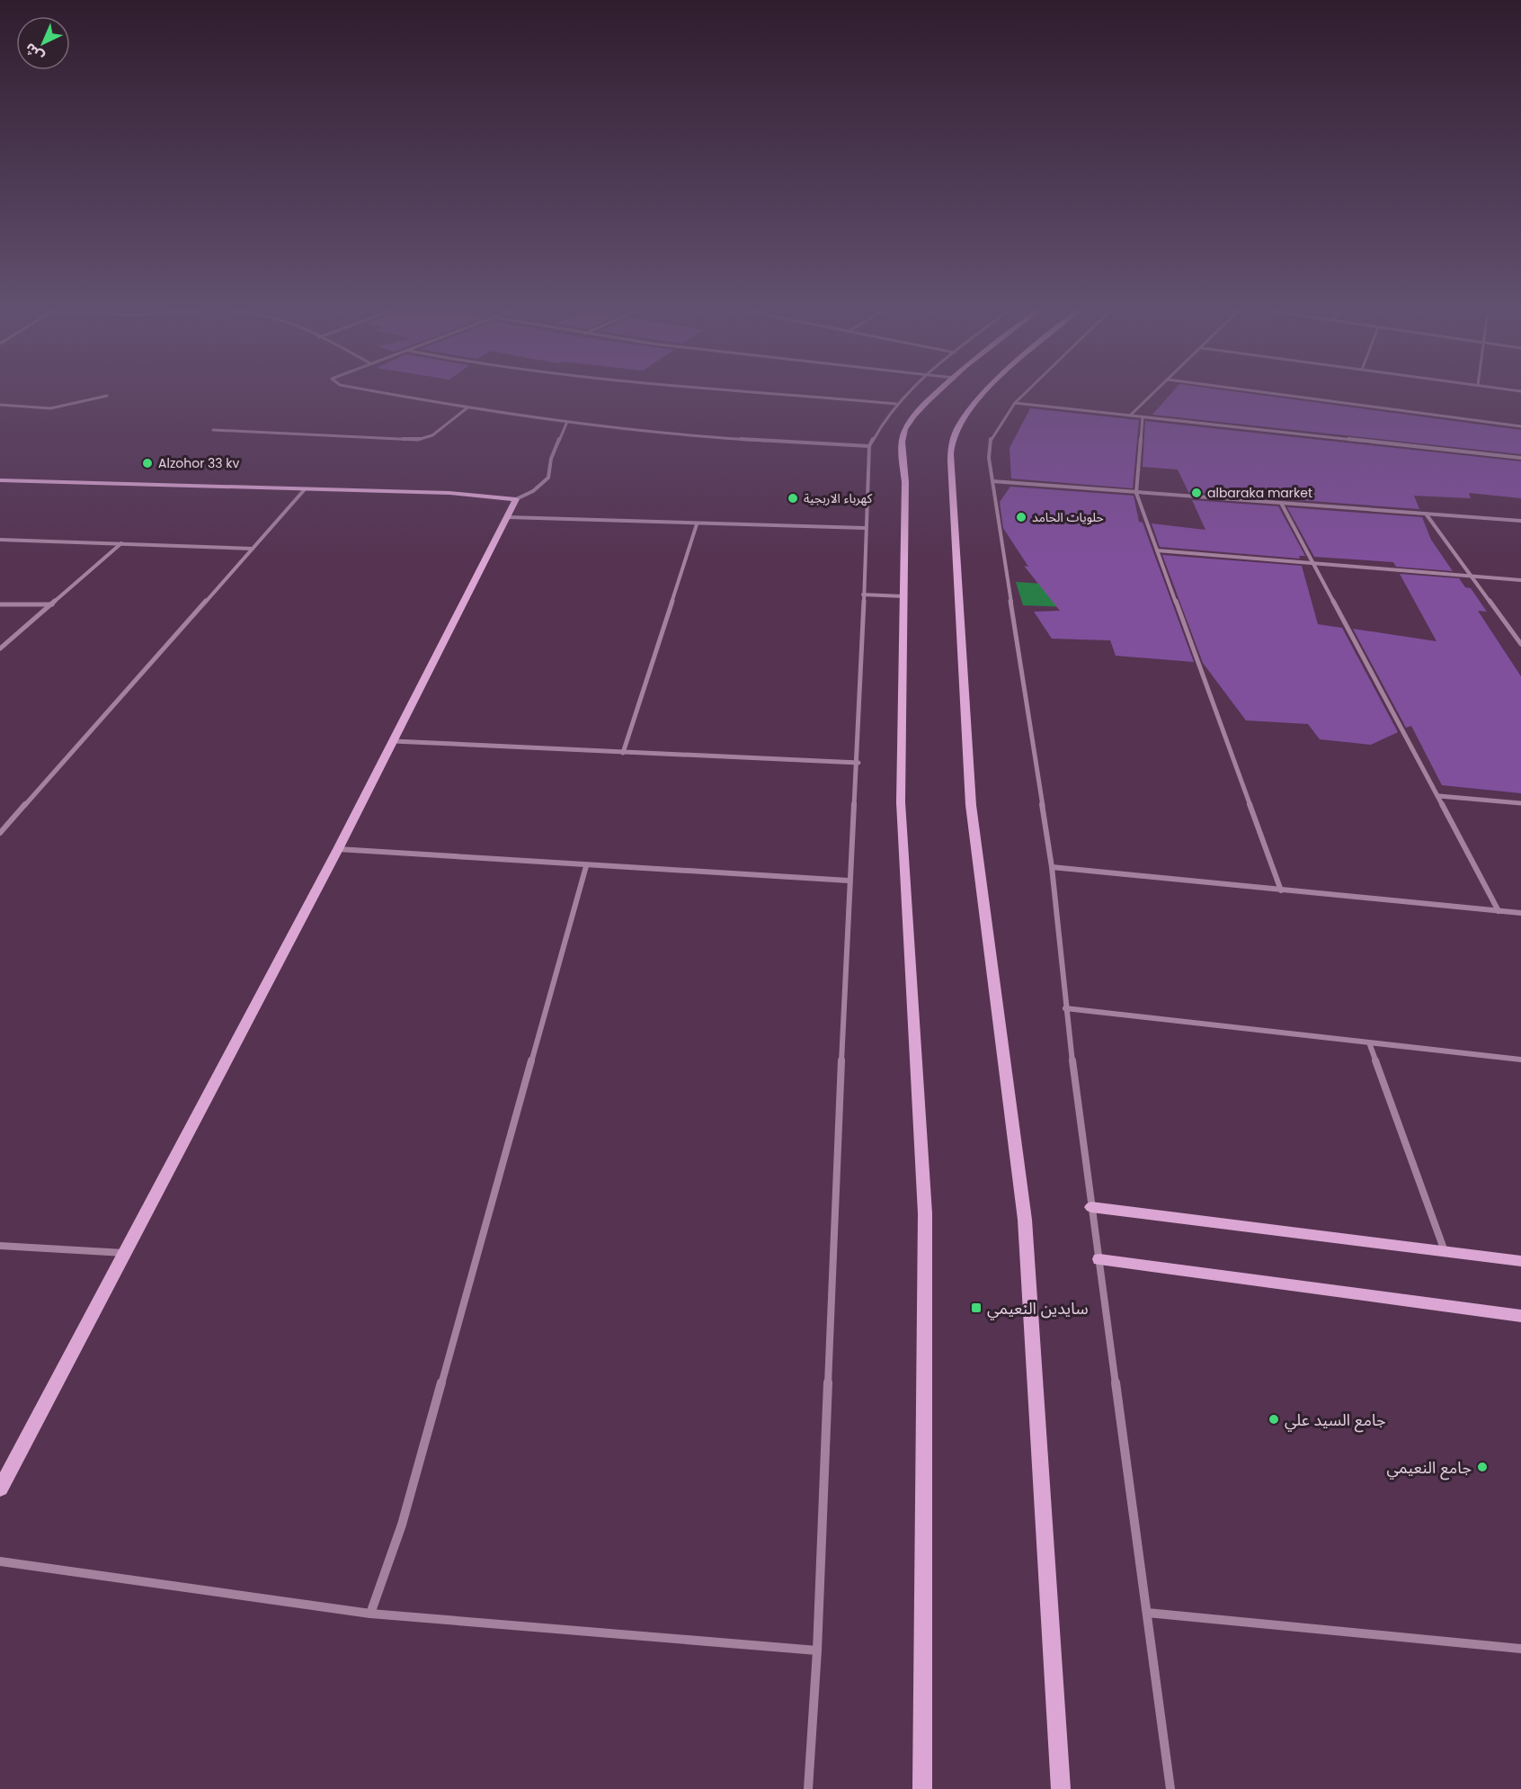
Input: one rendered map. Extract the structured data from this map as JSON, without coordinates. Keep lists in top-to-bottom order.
{
  "places": {
    "other": [
      "Alzohor 33 kv",
      "albaraka market",
      "كهرباء الاربجية",
      "حلويات الحامد",
      "جامع السيد علي",
      "جامع النعيمي"
    ],
    "transit": ["سايدين النعيمي"]
  },
  "north": "bottom left"
}
